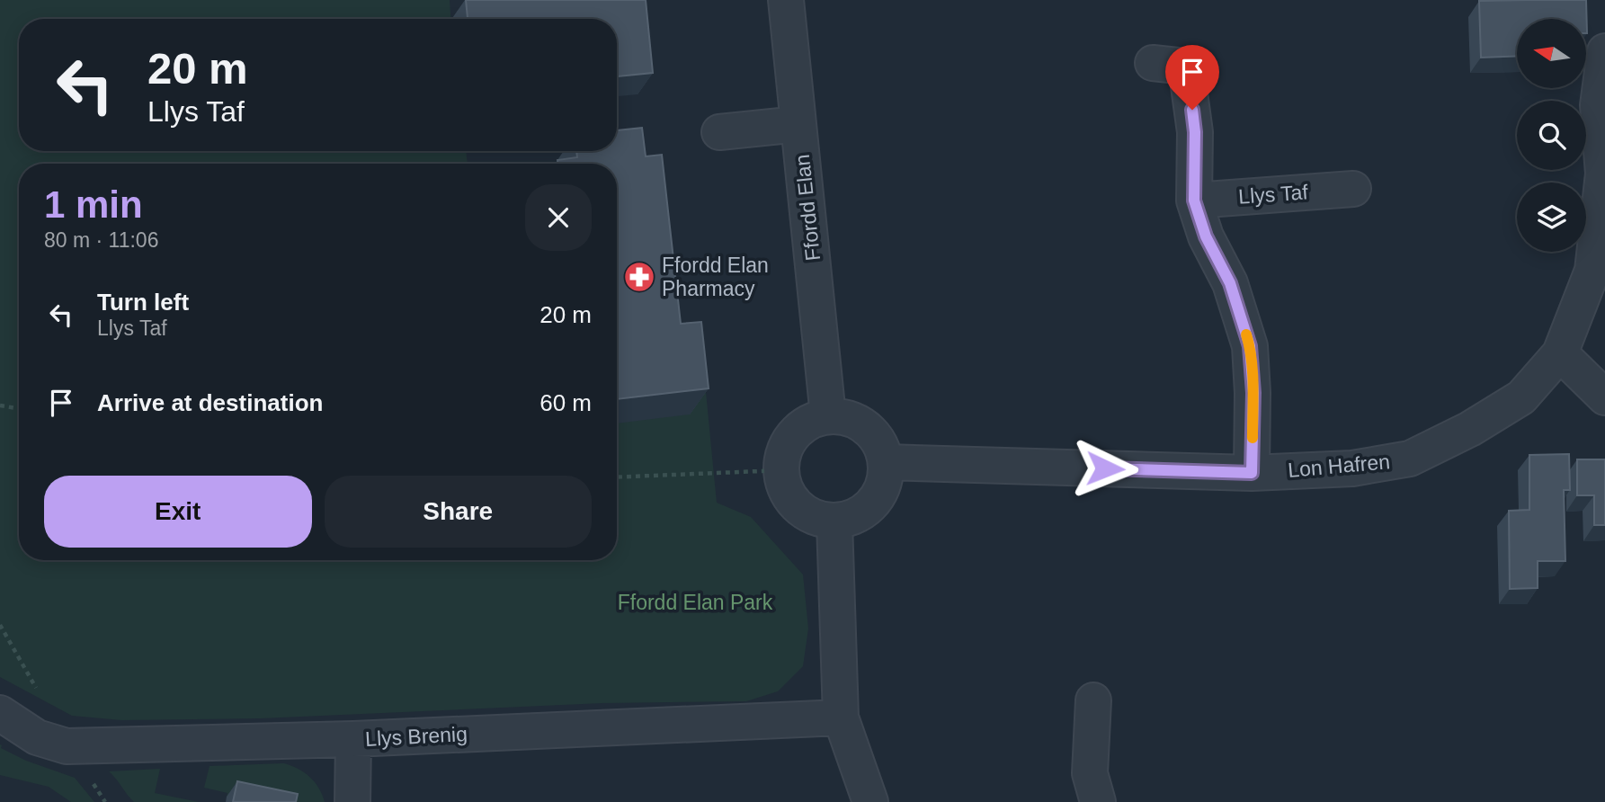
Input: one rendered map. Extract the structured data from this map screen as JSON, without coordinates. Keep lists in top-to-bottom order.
{
  "streets": {
    "street": [
      "Llys Taf",
      "Ffordd Elan",
      "Lon Hafren",
      "Llys Brenig"
    ]
  },
  "crossings": [
    ["Ffordd Elan", "Lon Hafren"]
  ],
  "parks": ["Ffordd Elan Park"],
  "places": {
    "pharmacy": ["Ffordd Elan Pharmacy"]
  },
  "north": "left",
  "page": {
    "turn": ["20 m", "Llys Taf"],
    "heading": ["1 min", "80 m · 11:06"],
    "list": [
      {
        "name": "Turn left",
        "note": "Llys Taf",
        "value": "20 m"
      },
      {
        "name": "Arrive at destination",
        "value": "60 m"
      }
    ],
    "buttons": ["Exit", "Share"]
  }
}
